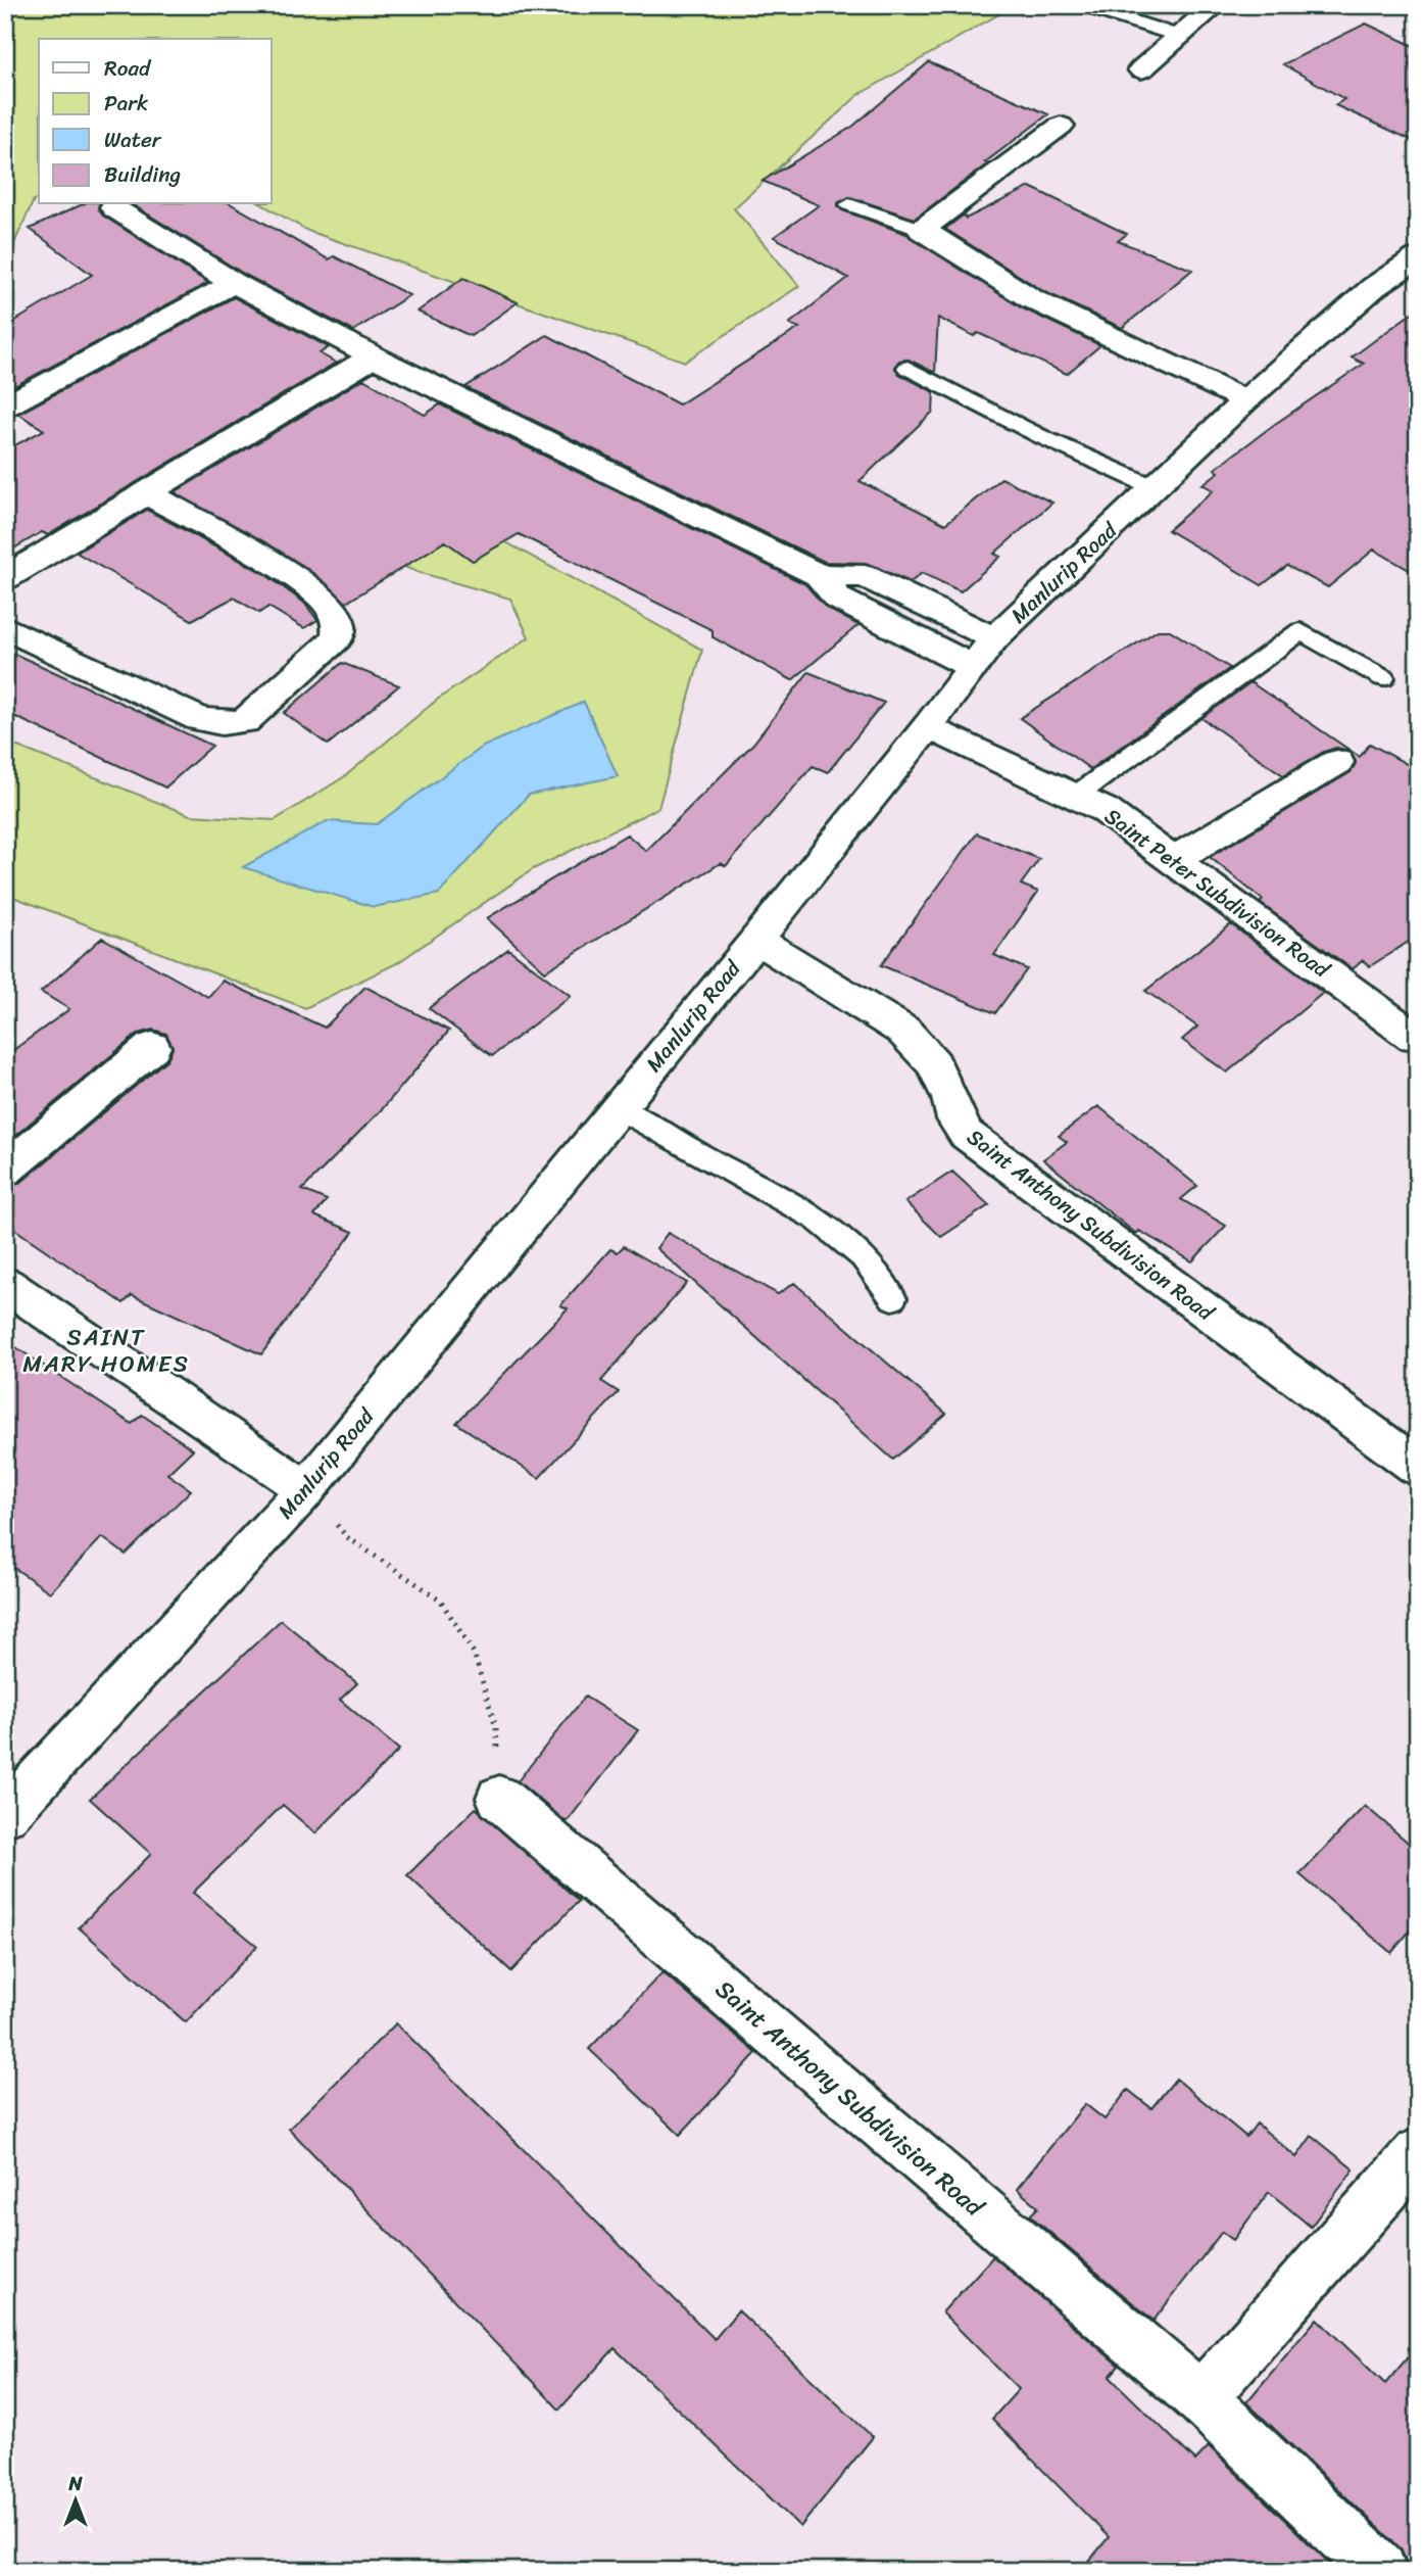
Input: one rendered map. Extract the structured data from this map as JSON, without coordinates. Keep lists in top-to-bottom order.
{
  "streets": {
    "street": ["Manlurip Road", "Saint Peter Subdivision Road", "Saint Anthony Subdivision Road"]
  },
  "crossings": [
    ["Manlurip Road", "Saint Peter Subdivision Road"],
    ["Manlurip Road", "Saint Anthony Subdivision Road"]
  ],
  "districts": ["SAINT MARY HOMES"],
  "legend": [
    "Road",
    "Park",
    "Water",
    "Building"
  ],
  "north": "top"
}
